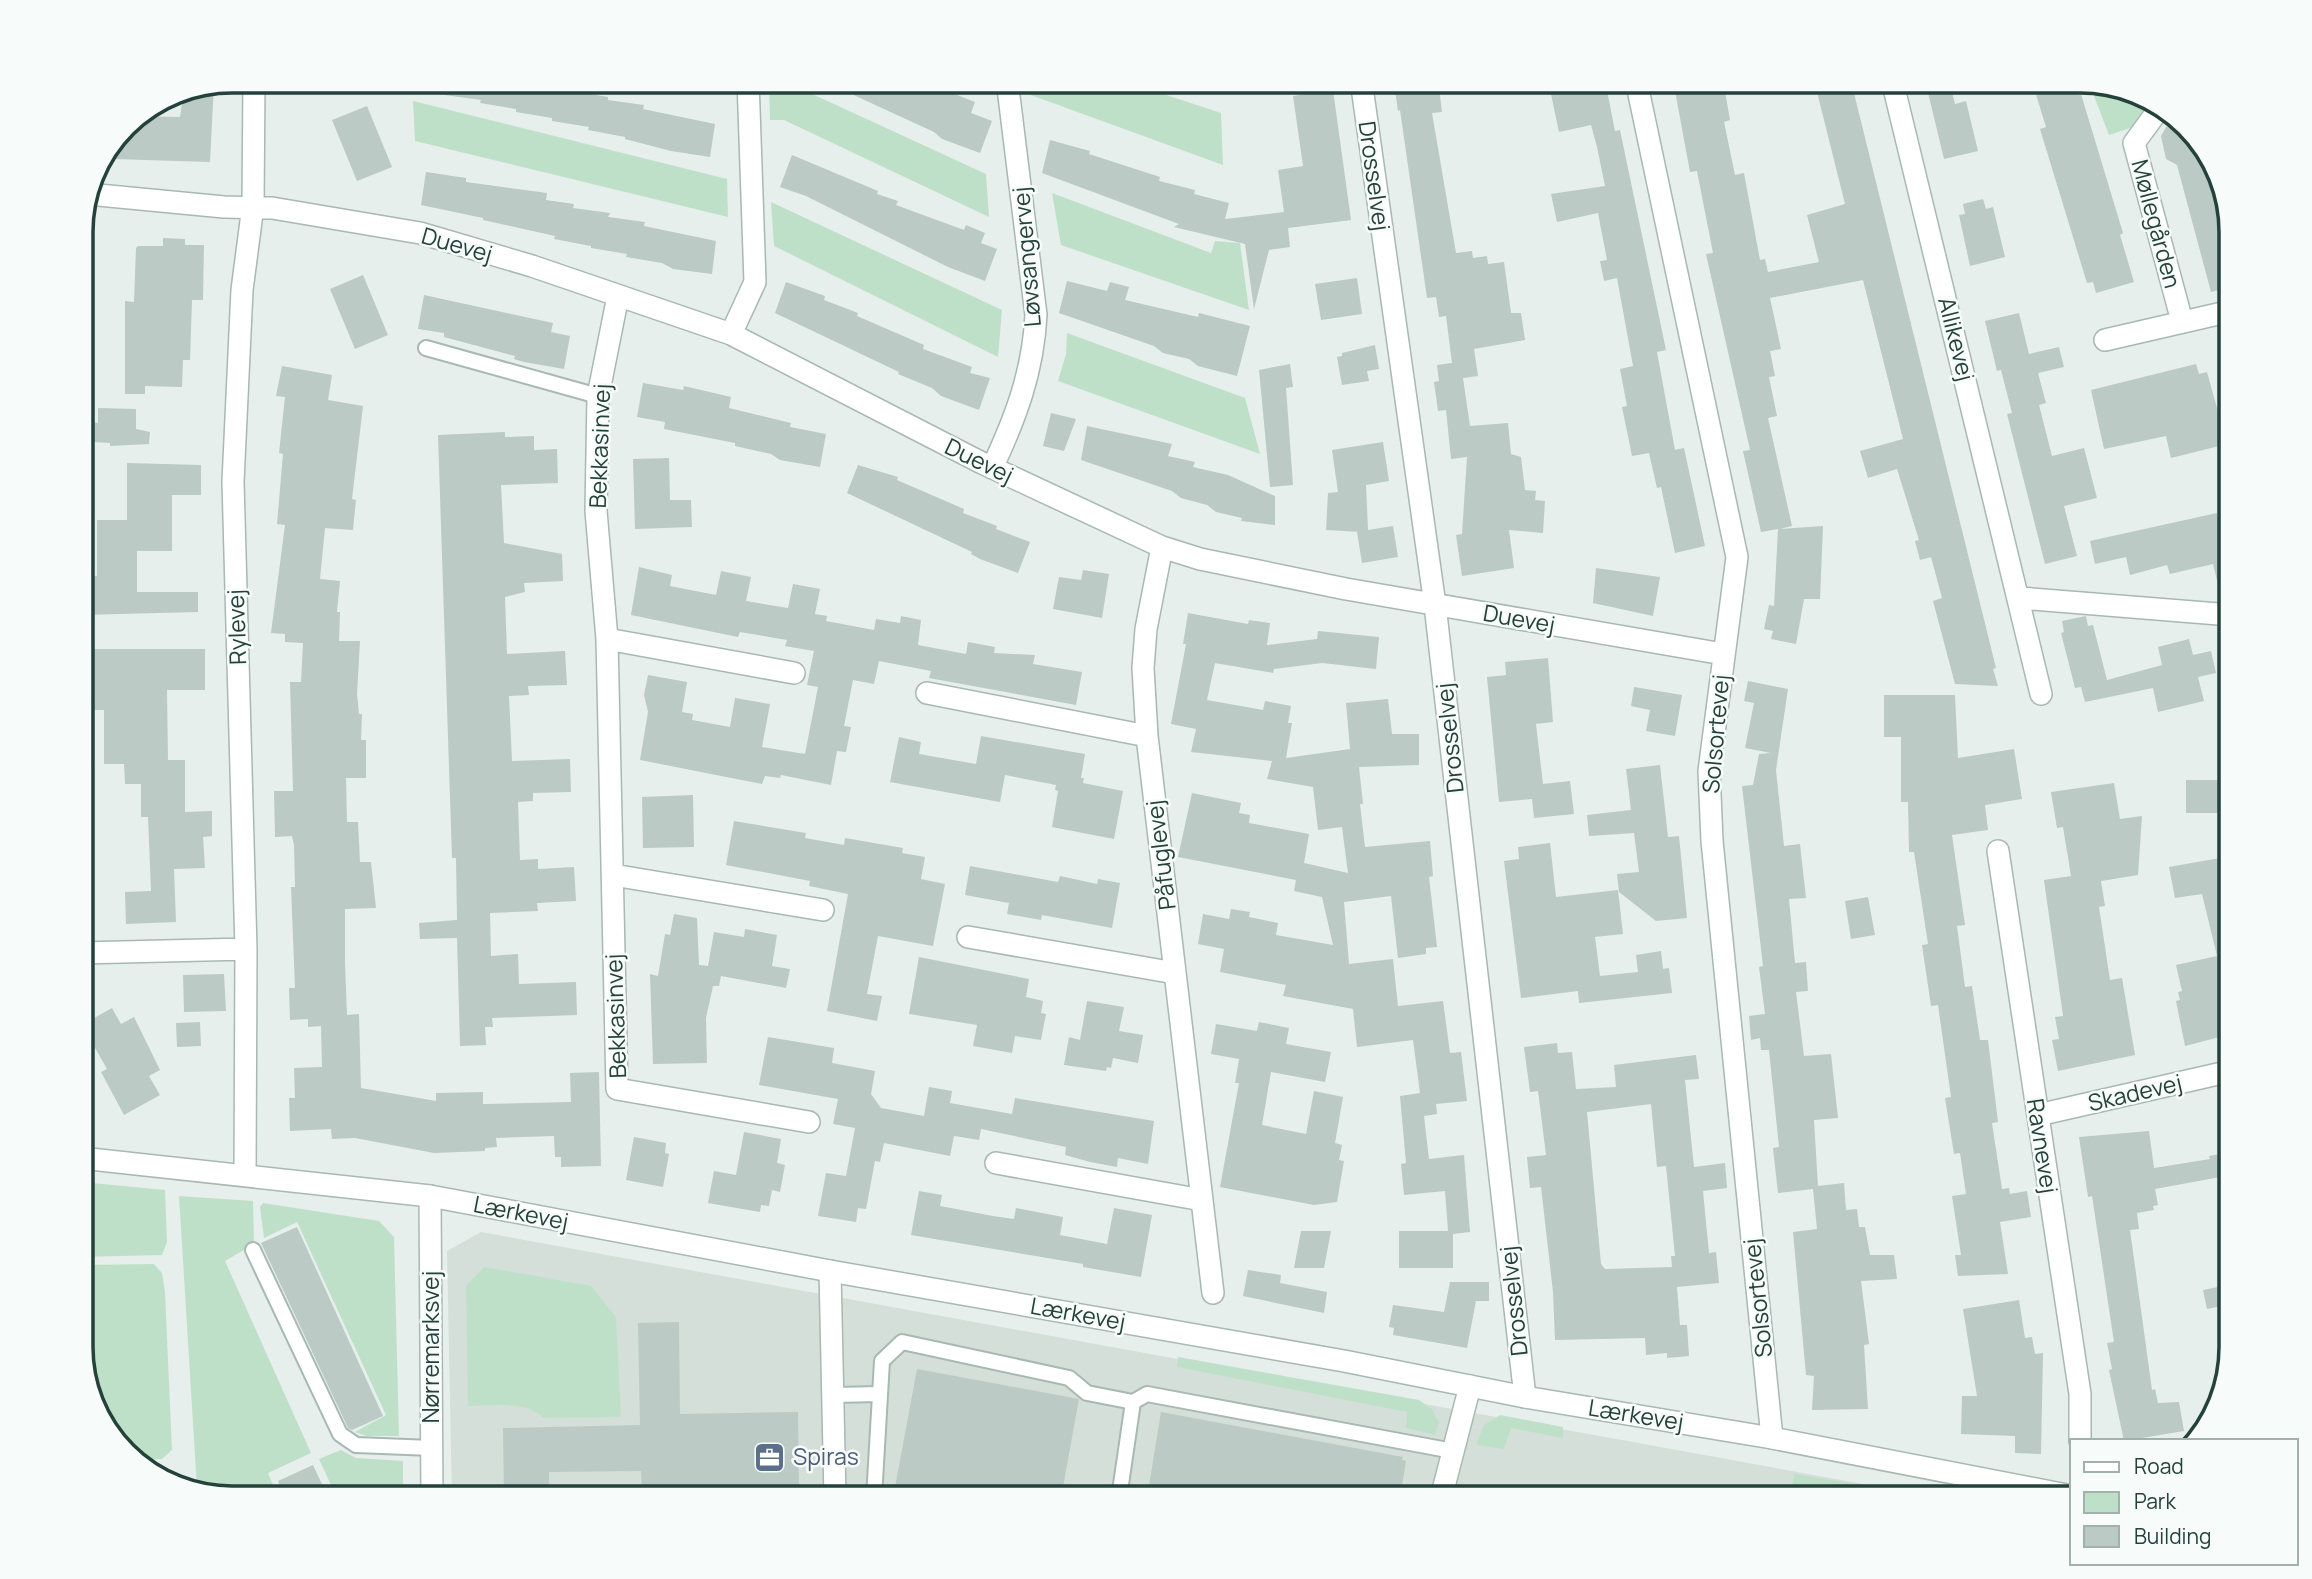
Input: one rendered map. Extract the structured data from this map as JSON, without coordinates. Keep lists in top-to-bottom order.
{
  "streets": {
    "street": [
      "Drosselvej",
      "Møllegården",
      "Duevej",
      "Løvsangervej",
      "Allikevej",
      "Bekkasinvej",
      "Rylevej",
      "Solsortevej",
      "Påfuglevej",
      "Skadevej",
      "Ravnevej",
      "Lærkevej",
      "Nørremarksvej"
    ]
  },
  "crossings": [
    ["Drosselvej", "Duevej"],
    ["Drosselvej", "Lærkevej"],
    ["Duevej", "Løvsangervej"],
    ["Duevej", "Bekkasinvej"],
    ["Duevej", "Rylevej"],
    ["Duevej", "Solsortevej"],
    ["Duevej", "Påfuglevej"],
    ["Rylevej", "Lærkevej"],
    ["Solsortevej", "Lærkevej"],
    ["Skadevej", "Ravnevej"],
    ["Lærkevej", "Nørremarksvej"]
  ],
  "places": {
    "office": ["Spiras"]
  },
  "legend": ["Road", "Park", "Building"]
}
